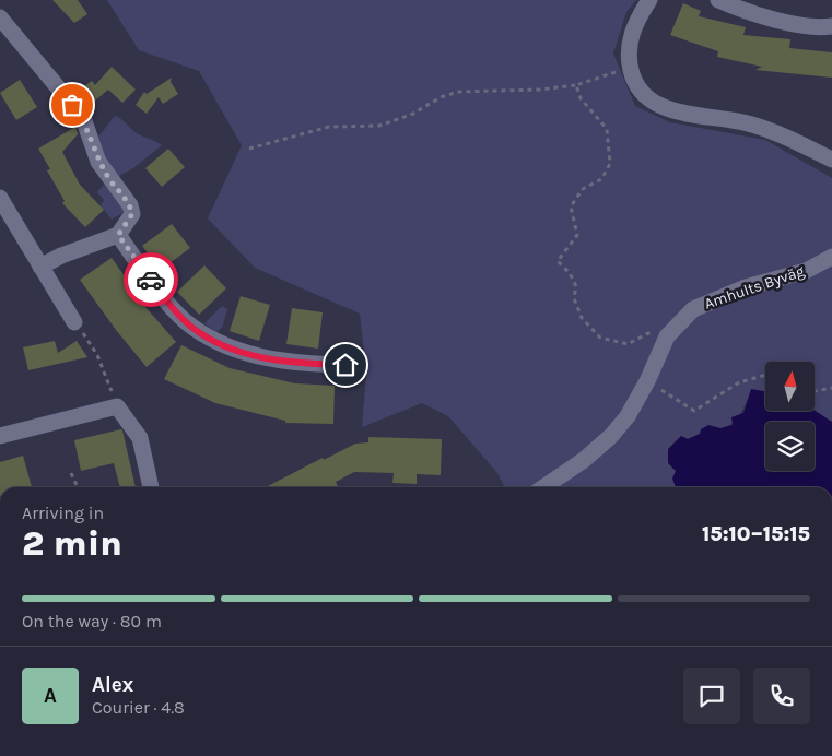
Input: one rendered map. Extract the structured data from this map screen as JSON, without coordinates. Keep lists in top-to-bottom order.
{
  "streets": {
    "street": ["Amhults Byväg"]
  },
  "north": "top",
  "page": {
    "heading": ["2 min", "Arriving in", "15:10–15:15"],
    "panel": ["Alex", "Courier · 4.8"],
    "bar": "On the way · 80 m",
    "round": "A"
  }
}
